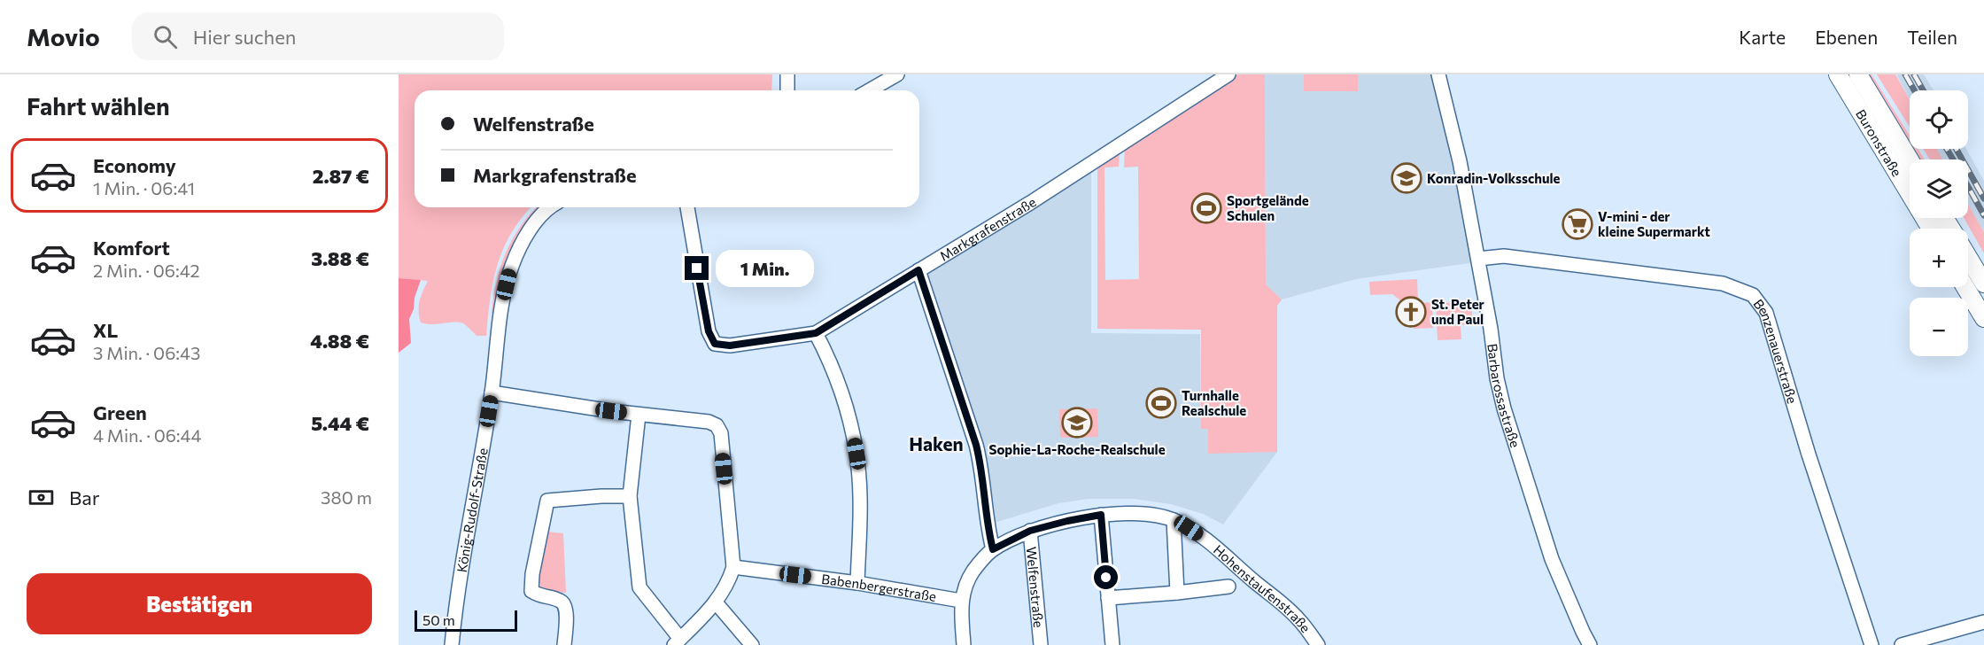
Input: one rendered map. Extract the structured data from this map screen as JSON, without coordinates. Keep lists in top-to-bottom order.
{
  "streets": {
    "street": [
      "Buronstraße",
      "Markgrafenstraße",
      "Benzenauerstraße",
      "Barbarossastraße",
      "König-Rudolf-Straße",
      "Babenbergerstraße",
      "Welfenstraße",
      "Hohenstaufenstraße"
    ]
  },
  "crossings": [
    ["Benzenauerstraße", "Barbarossastraße"],
    ["Babenbergerstraße", "Hohenstaufenstraße"],
    ["Welfenstraße", "Hohenstaufenstraße"]
  ],
  "districts": ["Haken"],
  "places": {
    "school or university": ["Konradin-Volksschule", "Sophie-La-Roche-Realschule"],
    "sports": ["Sportgelände Schulen", "Turnhalle Realschule"],
    "supermarket": ["V-mini - der kleine Supermarkt"],
    "church": ["St. Peter und Paul"]
  },
  "scale_bar": "50 m",
  "page": {
    "header": "Movio",
    "search": "Hier suchen",
    "nav": ["Karte", "Ebenen", "Teilen"],
    "heading": "Fahrt wählen",
    "map_buttons": ["+", "−"],
    "banner": ["Welfenstraße", "Markgrafenstraße"],
    "list": [
      {
        "name": "Economy",
        "note": "1 Min. · 06:41",
        "value": "2.87 €"
      },
      {
        "name": "Komfort",
        "note": "2 Min. · 06:42",
        "value": "3.88 €"
      },
      {
        "name": "XL",
        "note": "3 Min. · 06:43",
        "value": "4.88 €"
      },
      {
        "name": "Green",
        "note": "4 Min. · 06:44",
        "value": "5.44 €"
      }
    ],
    "bubble": "1 Min.",
    "pay": ["Bar", "380 m"],
    "buttons": "Bestätigen",
    "scale": "50 m"
  }
}
